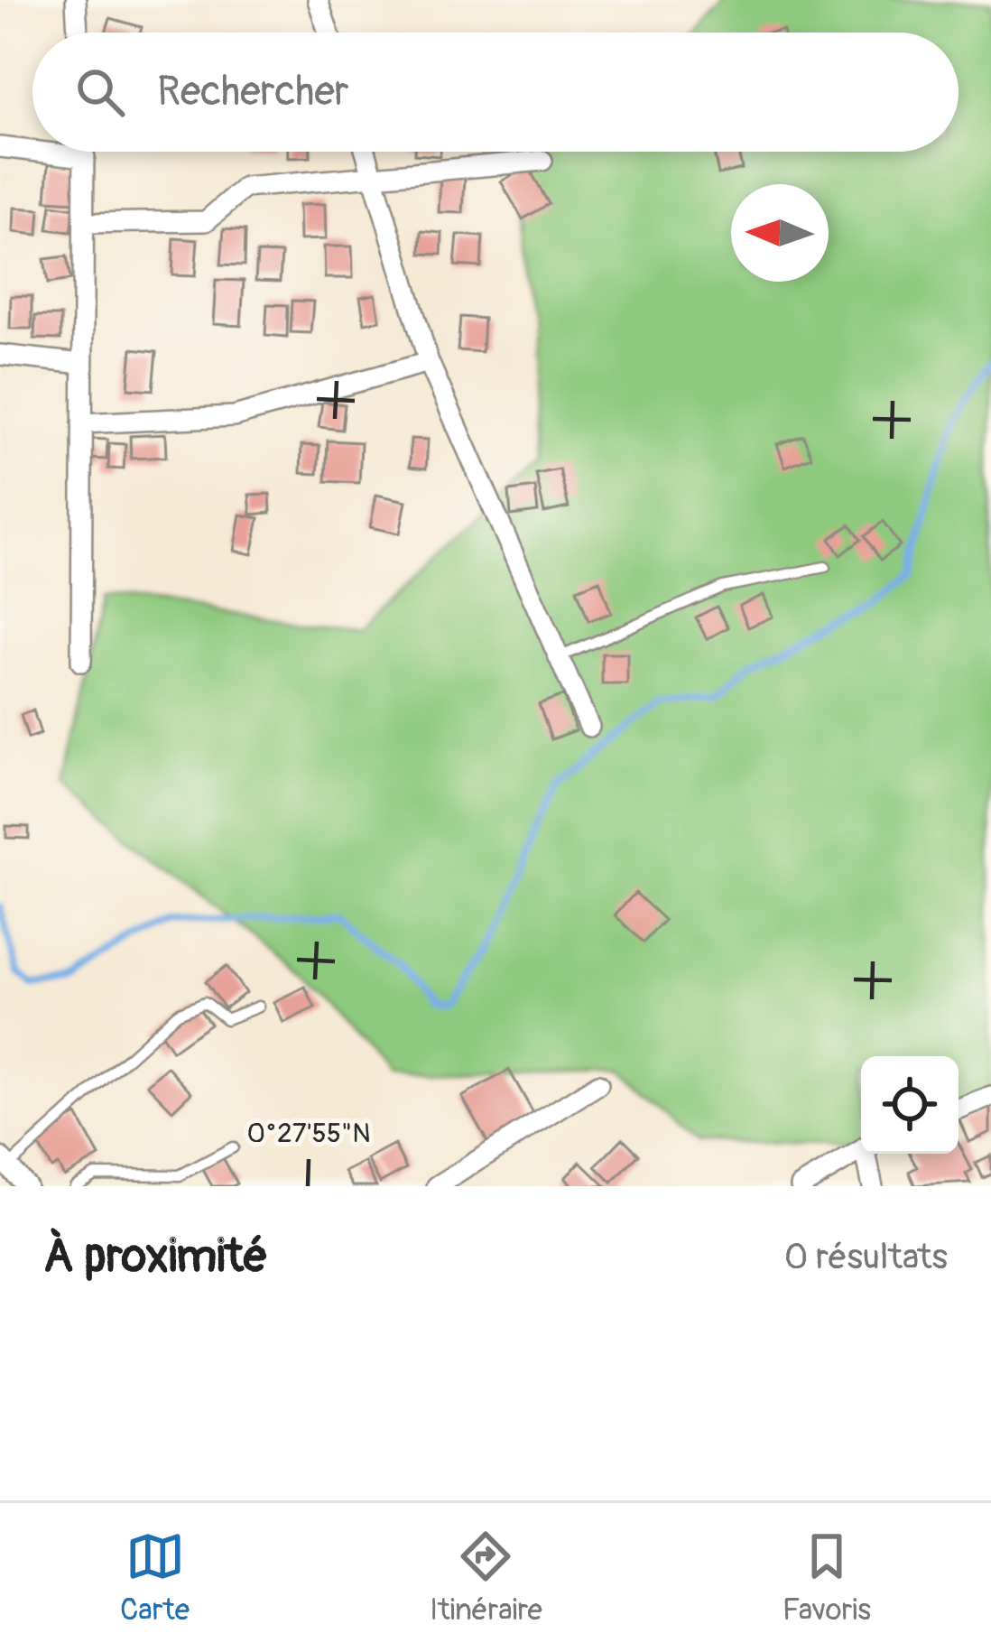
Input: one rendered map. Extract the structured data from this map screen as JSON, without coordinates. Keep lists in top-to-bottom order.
{
  "north": "left",
  "page": {
    "search": "Rechercher",
    "heading": ["À proximité", "0 résultats"],
    "nav": ["Carte", "Itinéraire", "Favoris"]
  },
  "coordinates": ["0°27'55\"N"]
}
